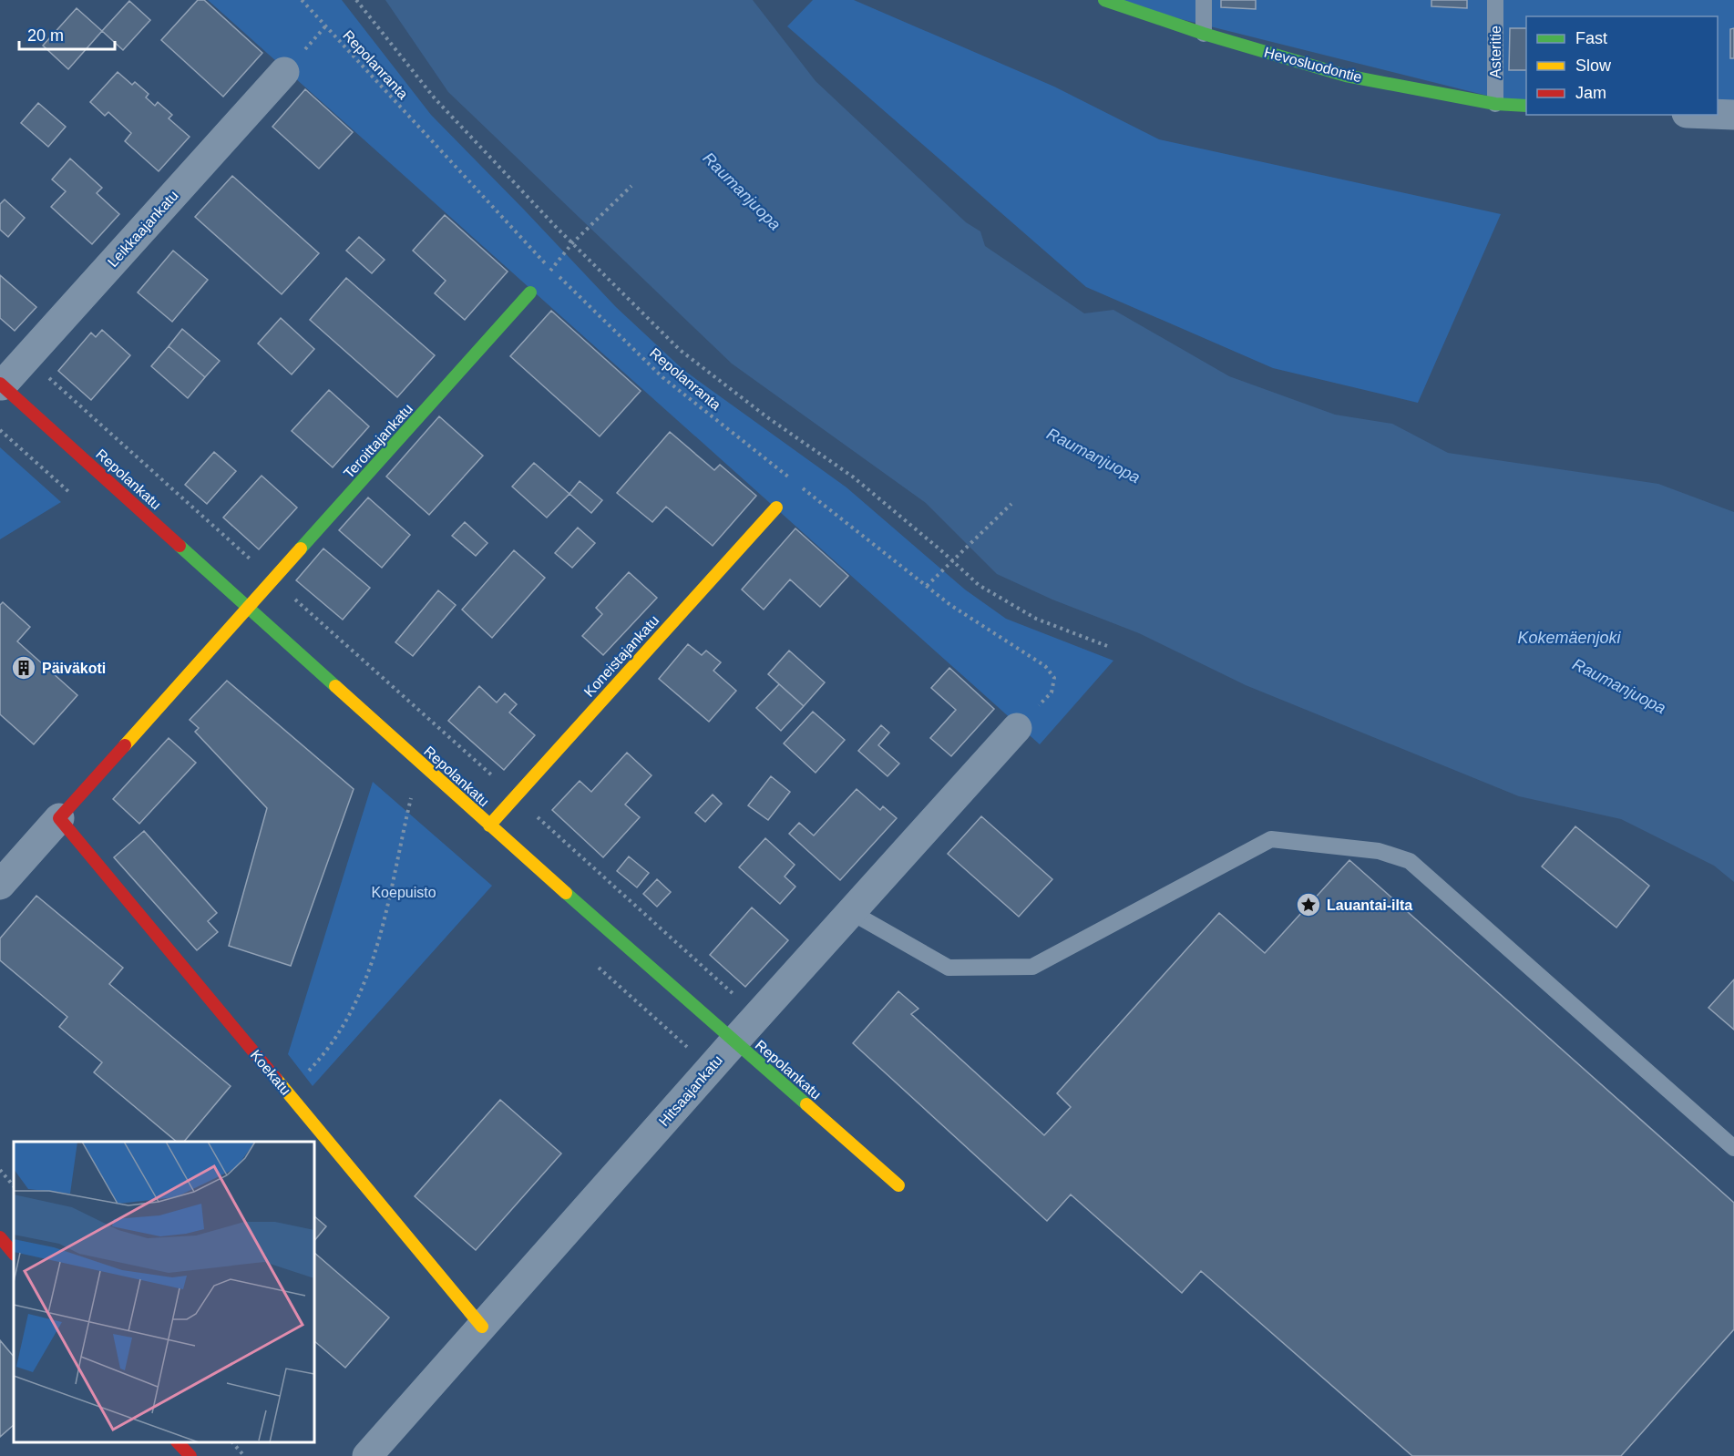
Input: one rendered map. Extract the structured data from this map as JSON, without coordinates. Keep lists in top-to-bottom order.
{
  "streets": {
    "street": [
      "Hevosluodontie",
      "Leikkaajankatu",
      "Teroittajankatu",
      "Repolankatu",
      "Koneistajankatu",
      "Koekatu",
      "Hitsaajankatu"
    ],
    "lane": ["Asteritie"],
    "path": ["Repolanranta"]
  },
  "crossings": [
    ["Asteritie", "Hevosluodontie"],
    ["Repolanranta", "Hitsaajankatu"],
    ["Leikkaajankatu", "Repolankatu"],
    ["Teroittajankatu", "Repolankatu"],
    ["Repolankatu", "Koneistajankatu"],
    ["Repolankatu", "Hitsaajankatu"],
    ["Koekatu", "Hitsaajankatu"]
  ],
  "water": ["Raumanjuopa", "Kokemäenjoki"],
  "parks": ["Koepuisto"],
  "places": {
    "building": ["Päiväkoti"],
    "place": ["Lauantai-ilta"]
  },
  "legend": ["Fast", "Slow", "Jam"],
  "scale_bar": "20 m"
}
